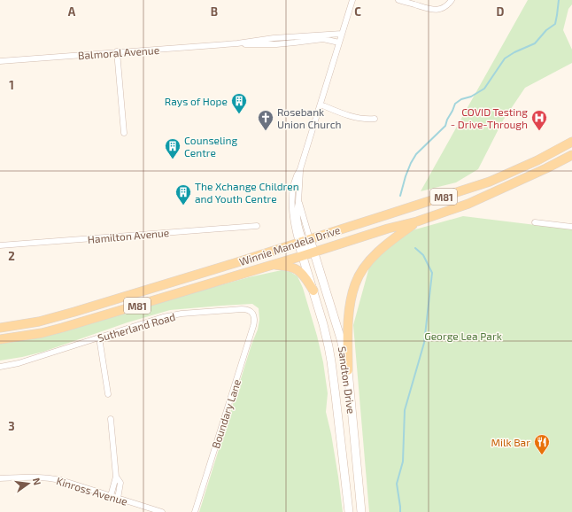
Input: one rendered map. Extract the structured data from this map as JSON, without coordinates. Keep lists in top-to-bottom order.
{
  "streets": {
    "main road": ["M81", "Winnie Mandela Drive", "Sandton Drive"],
    "street": [
      "Balmoral Avenue",
      "Hamilton Avenue",
      "Sutherland Road",
      "Boundary Lane",
      "Kinross Avenue"
    ]
  },
  "crossings": [
    ["Winnie Mandela Drive", "Sandton Drive"],
    ["Sutherland Road", "Boundary Lane"]
  ],
  "parks": ["George Lea Park"],
  "places": {
    "building": ["Rays of Hope", "Counseling Centre", "The Xchange Children and Youth Centre"],
    "church": ["Rosebank Union Church"],
    "hospital": ["COVID Testing - Drive-Through"],
    "restaurant": ["Milk Bar"]
  },
  "north": "right",
  "grid": {
    "columns": [
      "A",
      "B",
      "C",
      "D"
    ],
    "rows": ["1", "2", "3"]
  }
}
